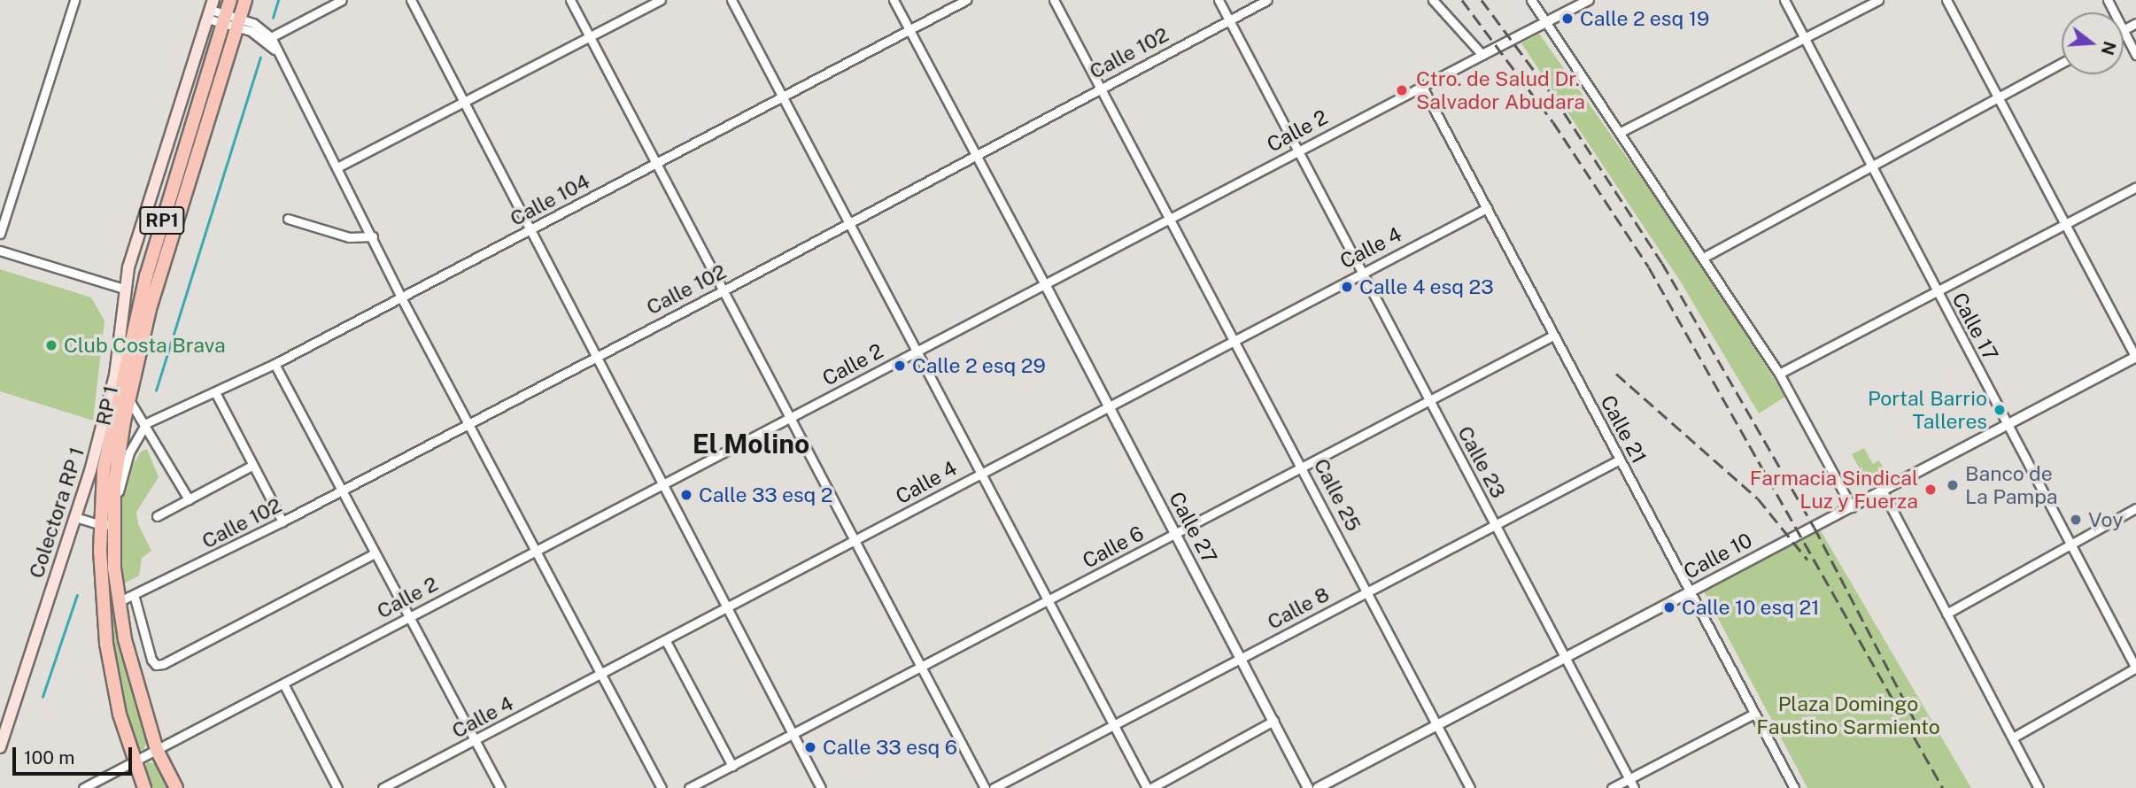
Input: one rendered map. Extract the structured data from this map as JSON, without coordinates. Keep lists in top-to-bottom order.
{
  "streets": {
    "main road": ["RP1", "RP 1", "Colectora RP 1"],
    "street": [
      "Calle 102",
      "Calle 2",
      "Calle 104",
      "Calle 4",
      "Calle 17",
      "Calle 21",
      "Calle 23",
      "Calle 25",
      "Calle 27",
      "Calle 6",
      "Calle 10",
      "Calle 8"
    ]
  },
  "crossings": [
    ["Calle 102", "RP 1"],
    ["Calle 102", "Calle 23"],
    ["Calle 102", "Calle 25"],
    ["Calle 2", "RP 1"],
    ["Calle 2", "Calle 21"],
    ["Calle 2", "Calle 23"],
    ["Calle 2", "Calle 25"],
    ["Calle 2", "Calle 27"],
    ["Calle 4", "Calle 21"],
    ["Calle 4", "Calle 23"],
    ["Calle 4", "Calle 25"],
    ["Calle 4", "Calle 27"],
    ["Calle 17", "Calle 10"],
    ["Calle 21", "Calle 6"],
    ["Calle 21", "Calle 10"],
    ["Calle 21", "Calle 8"],
    ["Calle 23", "Calle 6"],
    ["Calle 23", "Calle 10"],
    ["Calle 23", "Calle 8"],
    ["Calle 25", "Calle 6"],
    ["Calle 25", "Calle 10"],
    ["Calle 25", "Calle 8"],
    ["Calle 27", "Calle 6"],
    ["Calle 27", "Calle 8"]
  ],
  "districts": ["El Molino"],
  "parks": ["Plaza Domingo Faustino Sarmiento"],
  "places": [
    "Calle 2 esq 19",
    "Ctro. de Salud Dr. Salvador Abudara",
    "Calle 4 esq 23",
    "Club Costa Brava",
    "Calle 2 esq 29",
    "Portal Barrio Talleres",
    "Banco de La Pampa",
    "Farmacia Sindical Luz y Fuerza",
    "Calle 33 esq 2",
    "Voy",
    "Calle 10 esq 21",
    "Calle 33 esq 6"
  ],
  "scale_bar": "100 m",
  "north": "right"
}
